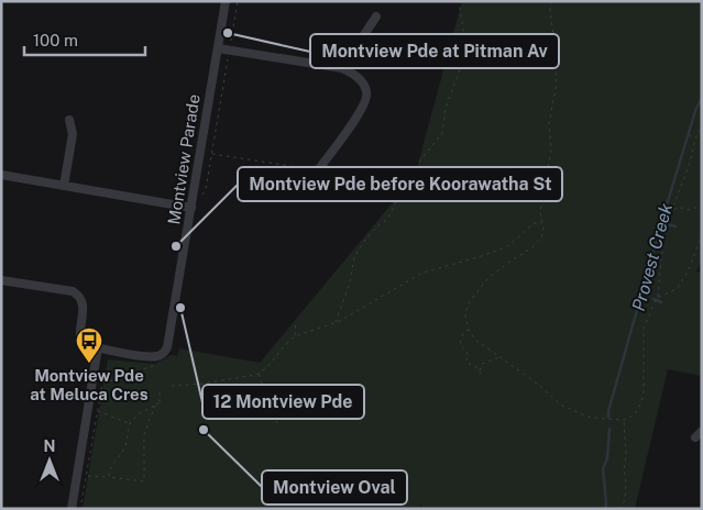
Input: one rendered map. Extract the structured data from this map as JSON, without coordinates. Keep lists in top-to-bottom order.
{
  "streets": {
    "street": ["Montview Parade"]
  },
  "water": ["Provest Creek"],
  "places": {
    "other": [
      "Montview Pde at Pitman Av",
      "Montview Pde before Koorawatha St",
      "12 Montview Pde",
      "Montview Oval"
    ],
    "bus stop": ["Montview Pde at Meluca Cres"]
  },
  "scale_bar": "100 m",
  "north": "top"
}
